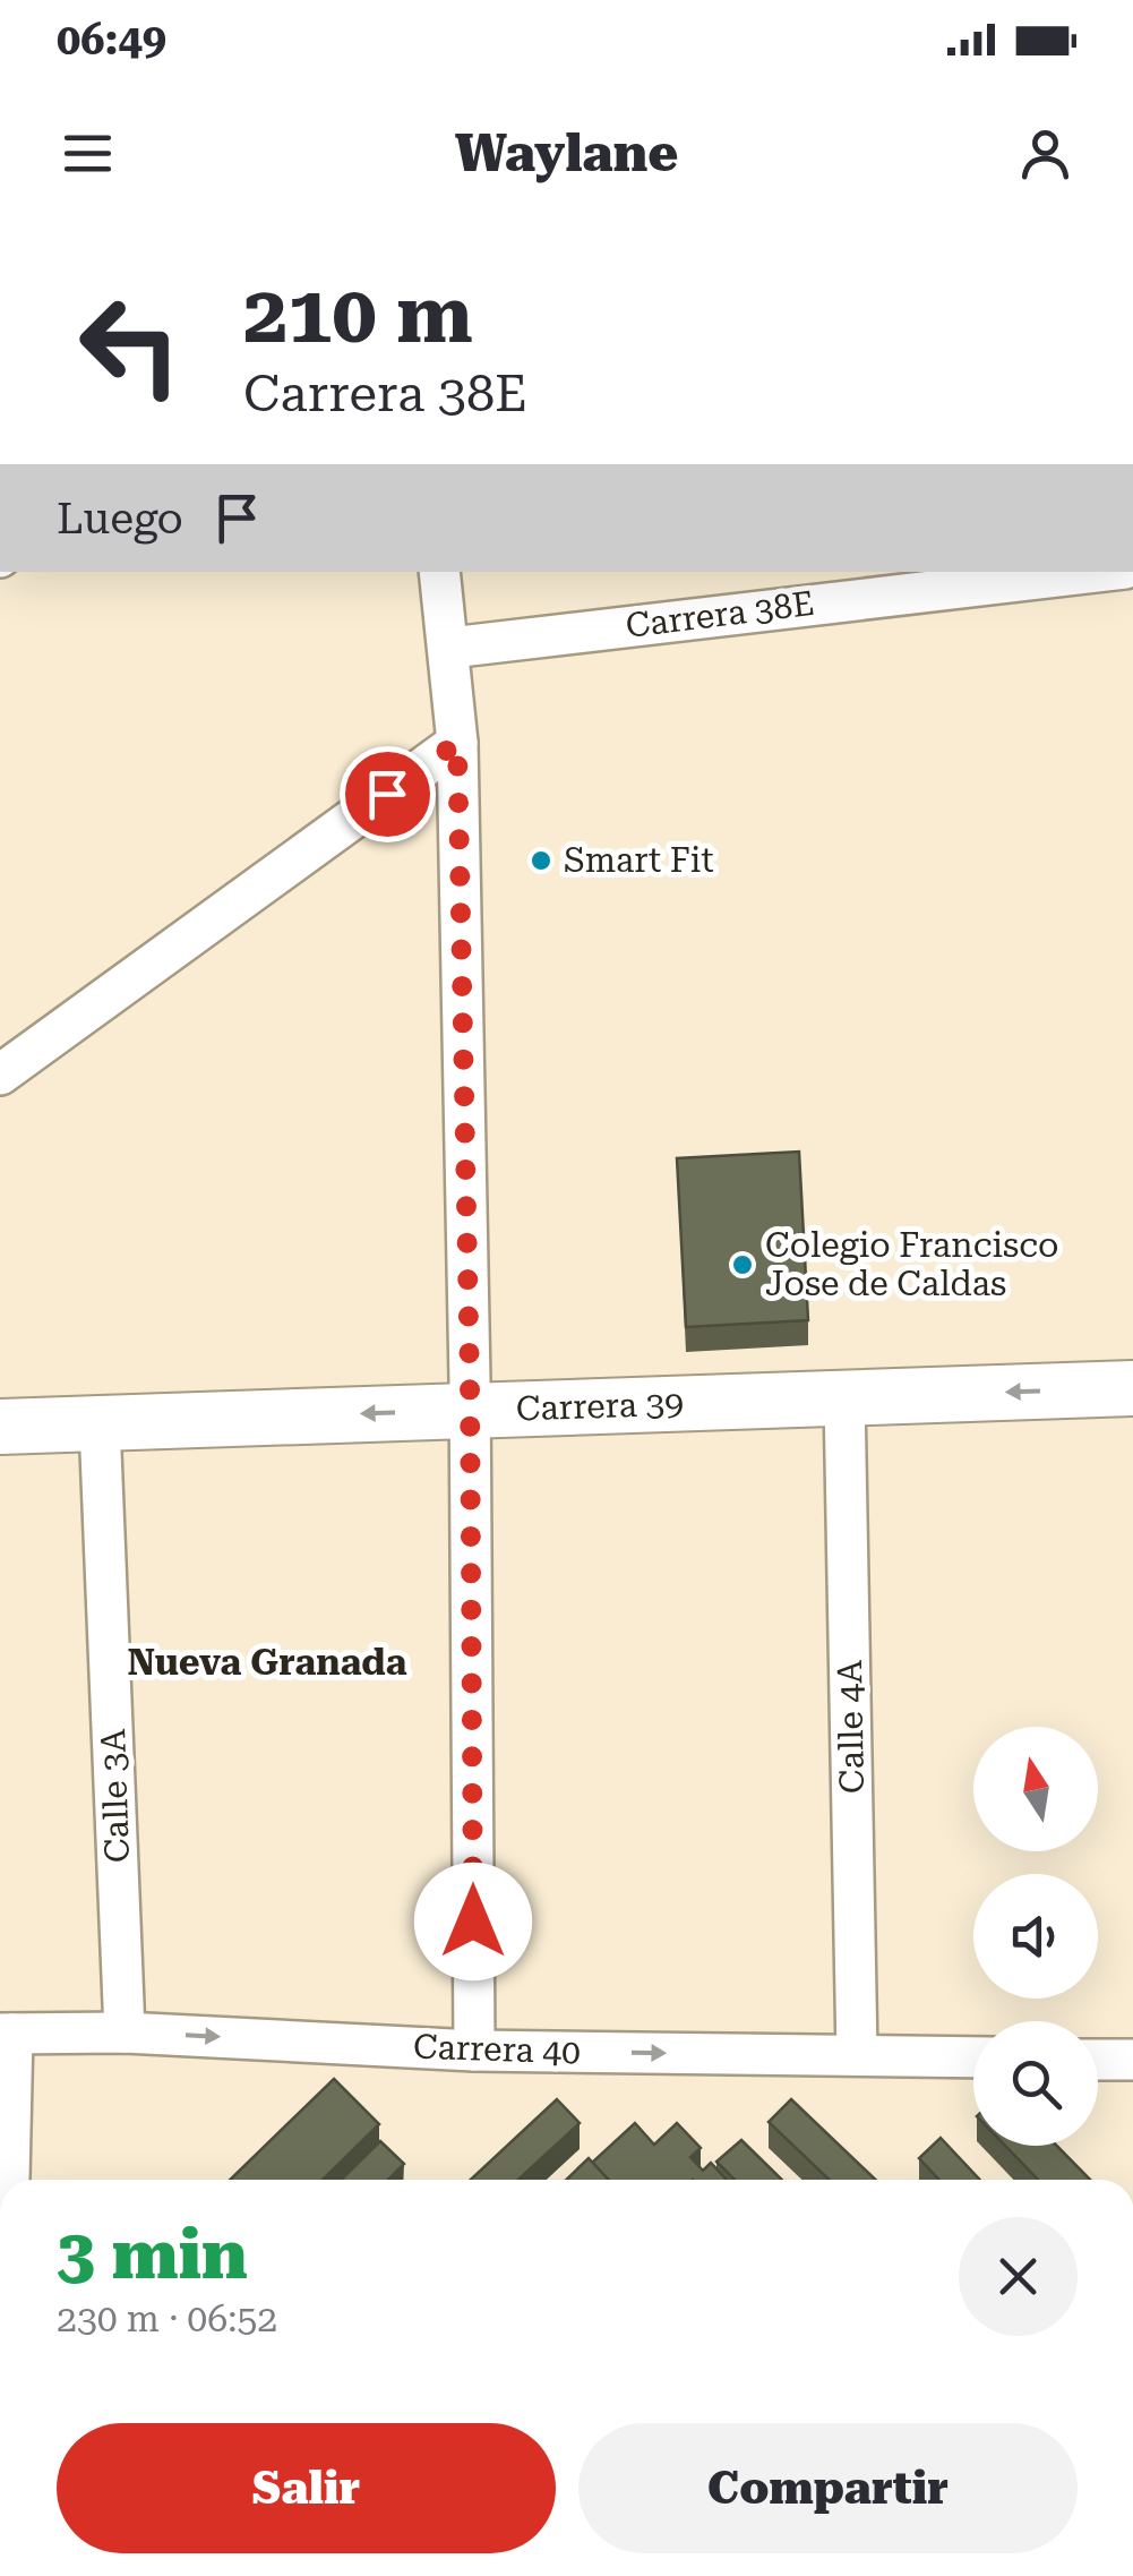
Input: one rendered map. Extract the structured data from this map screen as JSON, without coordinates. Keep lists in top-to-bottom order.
{
  "streets": {
    "street": [
      "Carrera 38E",
      "Carrera 39",
      "Calle 4A",
      "Calle 3A",
      "Carrera 40"
    ]
  },
  "crossings": [
    ["Carrera 39", "Calle 4A"],
    ["Carrera 39", "Calle 3A"],
    ["Calle 4A", "Carrera 40"],
    ["Calle 3A", "Carrera 40"]
  ],
  "one_way": ["Carrera 39", "Carrera 40"],
  "districts": ["Nueva Granada"],
  "places": ["Smart Fit", "Colegio Francisco Jose de Caldas"],
  "north": "top",
  "page": {
    "status": "06:49",
    "header": "Waylane",
    "turn": ["210 m", "Carrera 38E"],
    "then": "Luego",
    "heading": ["3 min", "230 m · 06:52"],
    "buttons": ["Salir", "Compartir"]
  }
}
